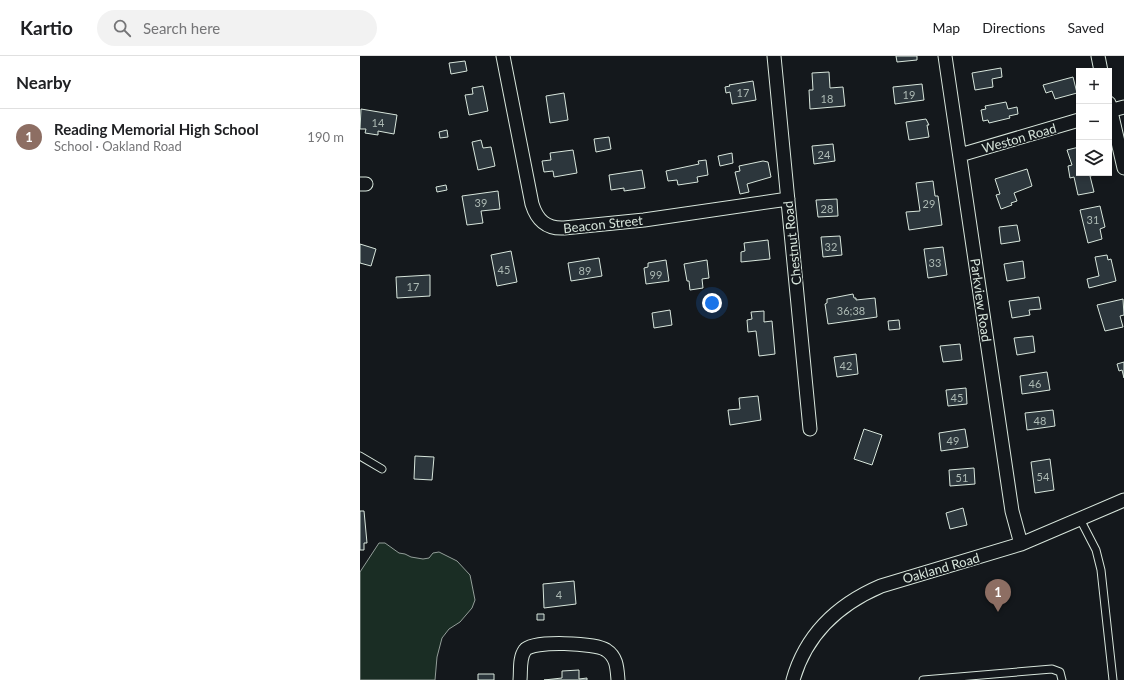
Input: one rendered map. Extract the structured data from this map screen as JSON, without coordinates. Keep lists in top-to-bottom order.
{
  "streets": {
    "street": [
      "Weston Road",
      "Beacon Street",
      "Chestnut Road",
      "Parkview Road",
      "Oakland Road"
    ]
  },
  "crossings": [
    ["Weston Road", "Parkview Road"],
    ["Beacon Street", "Chestnut Road"],
    ["Parkview Road", "Oakland Road"]
  ],
  "house_numbers": [
    "17",
    "19",
    "18",
    "14",
    "24",
    "39",
    "29",
    "28",
    "31",
    "32",
    "33",
    "45",
    "89",
    "99",
    "17",
    "36;38",
    "42",
    "46",
    "45",
    "48",
    "49",
    "54",
    "51",
    "4"
  ],
  "page": {
    "header": "Kartio",
    "search": "Search here",
    "nav": ["Map", "Directions", "Saved"],
    "heading": "Nearby",
    "map_buttons": ["+", "−"],
    "list": [
      {
        "mark": "1",
        "name": "Reading Memorial High School",
        "note": "School · Oakland Road",
        "value": "190 m"
      }
    ],
    "pins": "1"
  }
}
